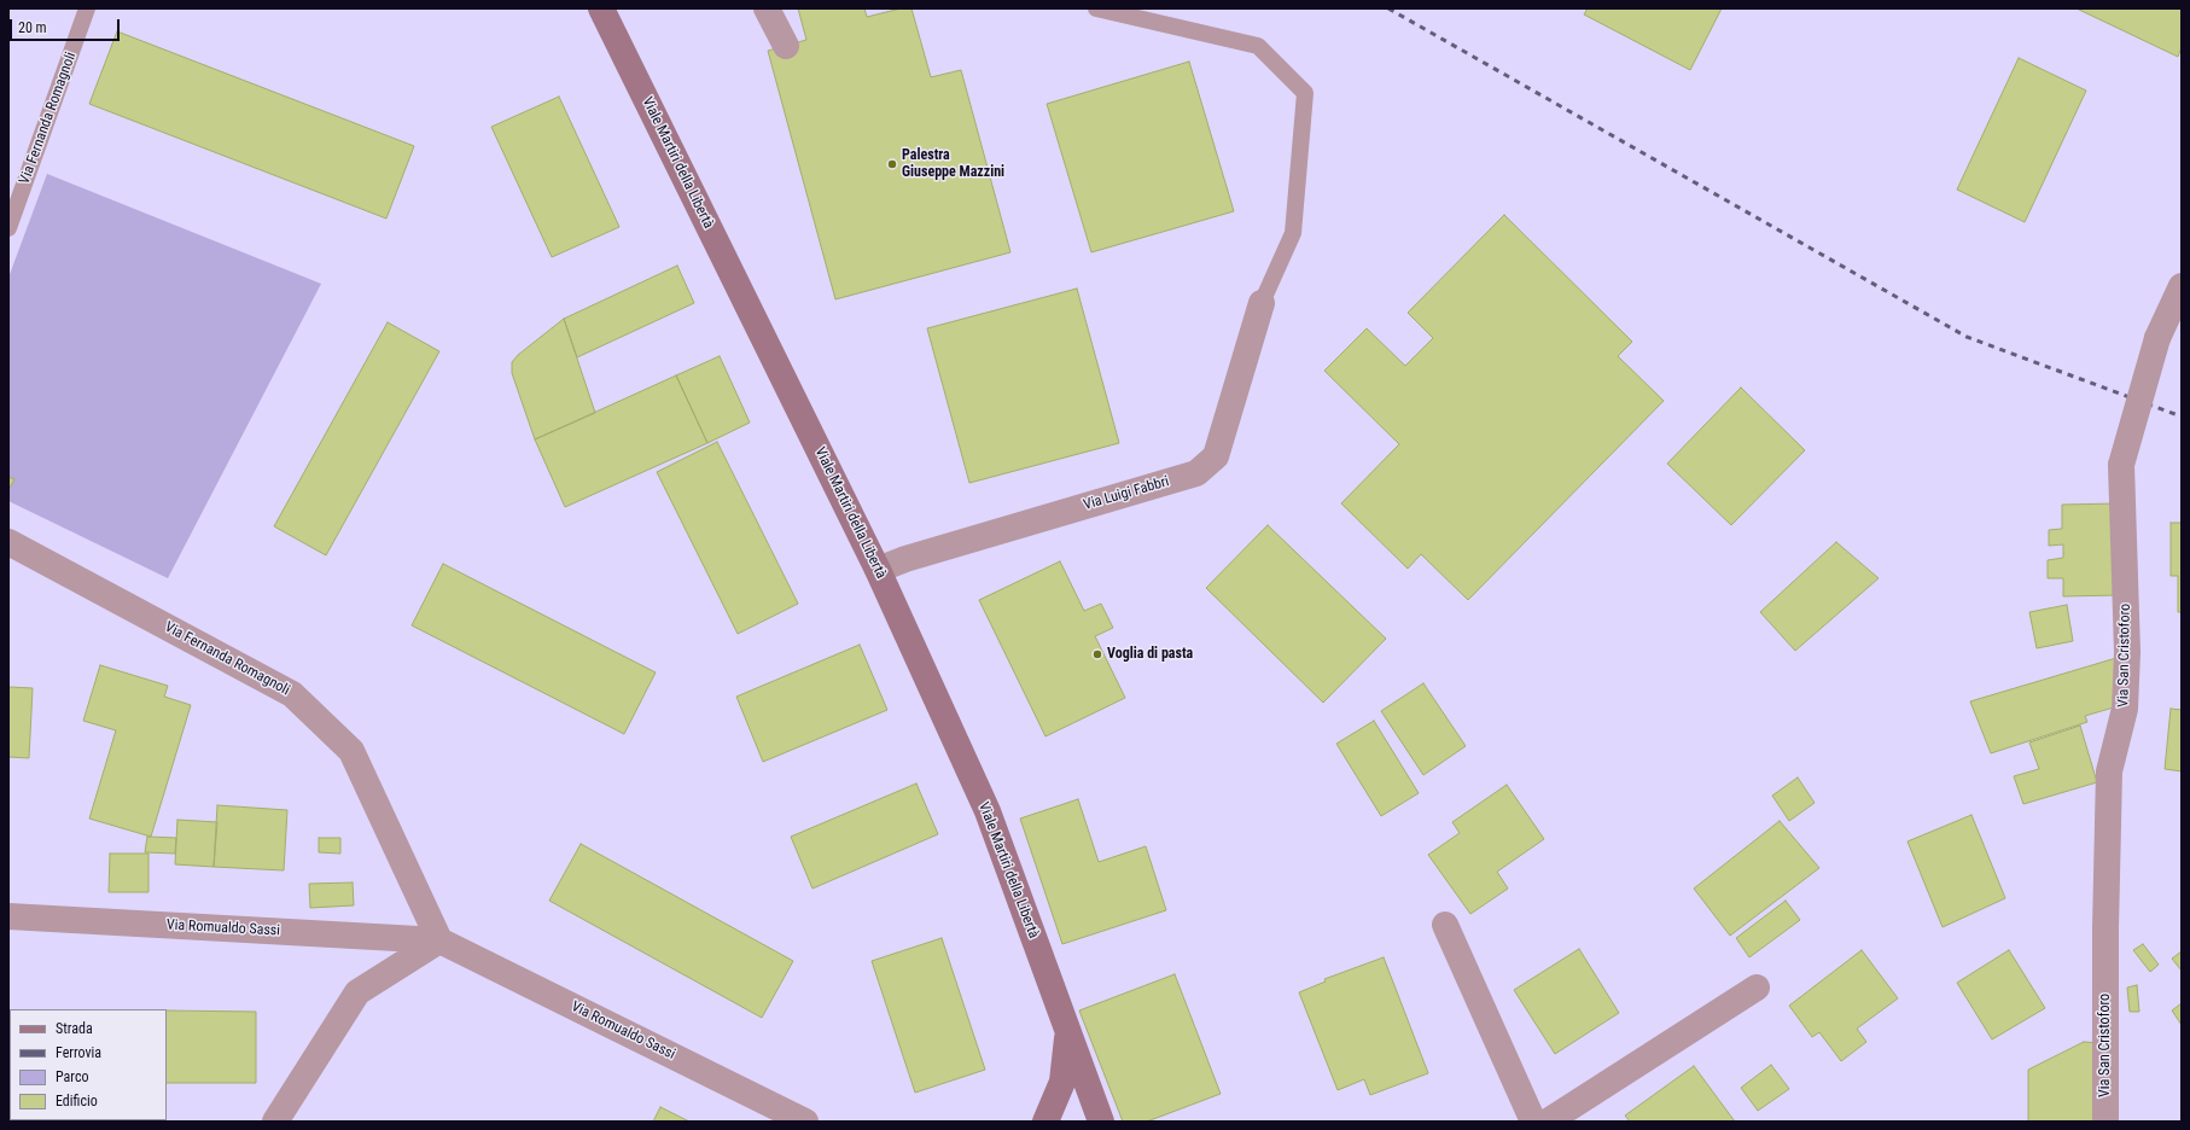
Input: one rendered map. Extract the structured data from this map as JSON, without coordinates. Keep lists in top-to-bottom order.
{
  "streets": {
    "main road": ["Viale Martiri della Libertà"],
    "street": [
      "Via Fernanda Romagnoli",
      "Via Luigi Fabbri",
      "Via San Cristoforo",
      "Via Romualdo Sassi"
    ]
  },
  "crossings": [
    ["Via Fernanda Romagnoli", "Via Romualdo Sassi"],
    ["Viale Martiri della Libertà", "Via Luigi Fabbri"]
  ],
  "places": ["Palestra Giuseppe Mazzini", "Voglia di pasta"],
  "legend": [
    "Strada",
    "Ferrovia",
    "Parco",
    "Edificio"
  ],
  "scale_bar": "20 m"
}
